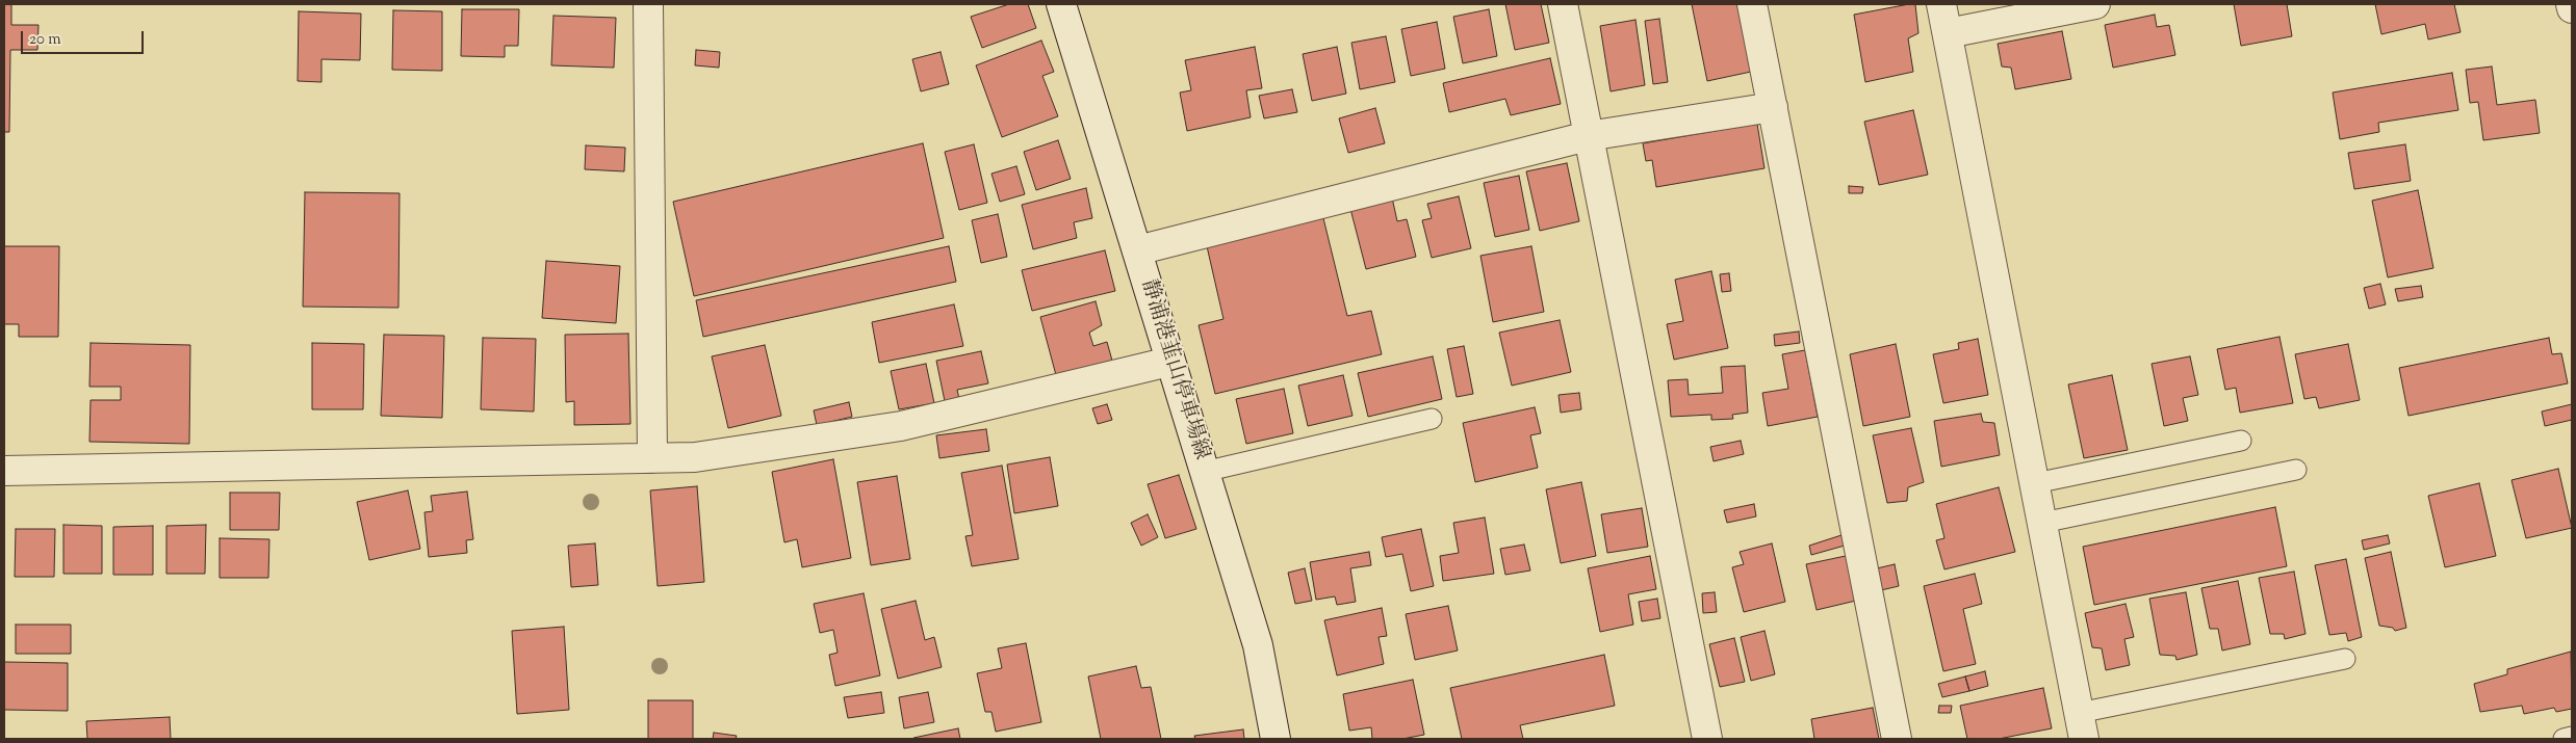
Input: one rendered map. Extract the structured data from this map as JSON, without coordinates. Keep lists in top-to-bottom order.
{
  "streets": {
    "street": ["静浦港韮山停車場線"]
  },
  "scale_bar": "20 m"
}
